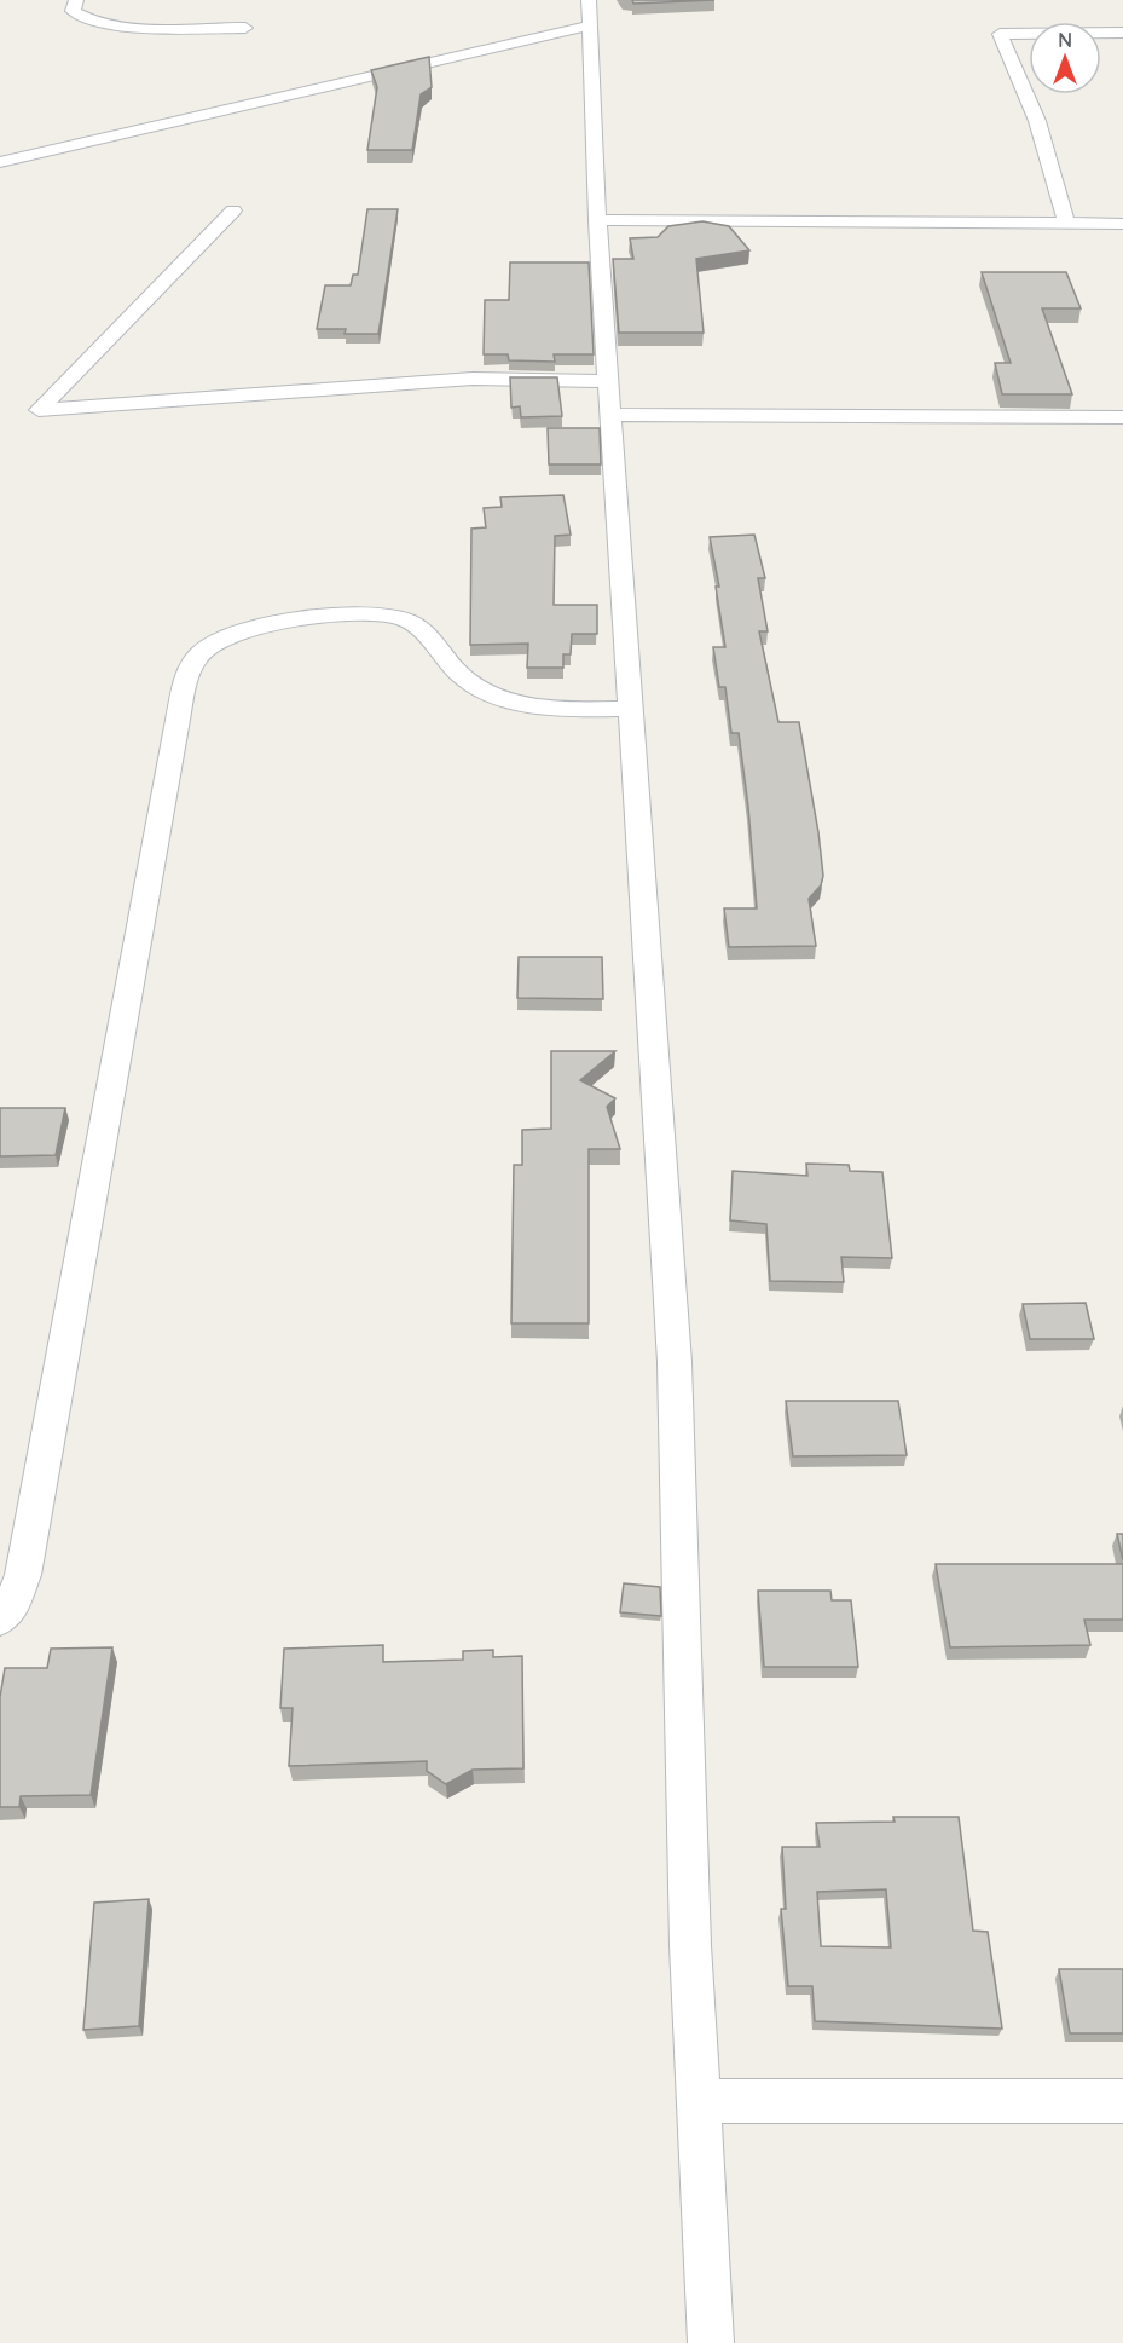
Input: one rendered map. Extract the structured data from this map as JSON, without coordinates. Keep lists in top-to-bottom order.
{
  "north": "top"
}
